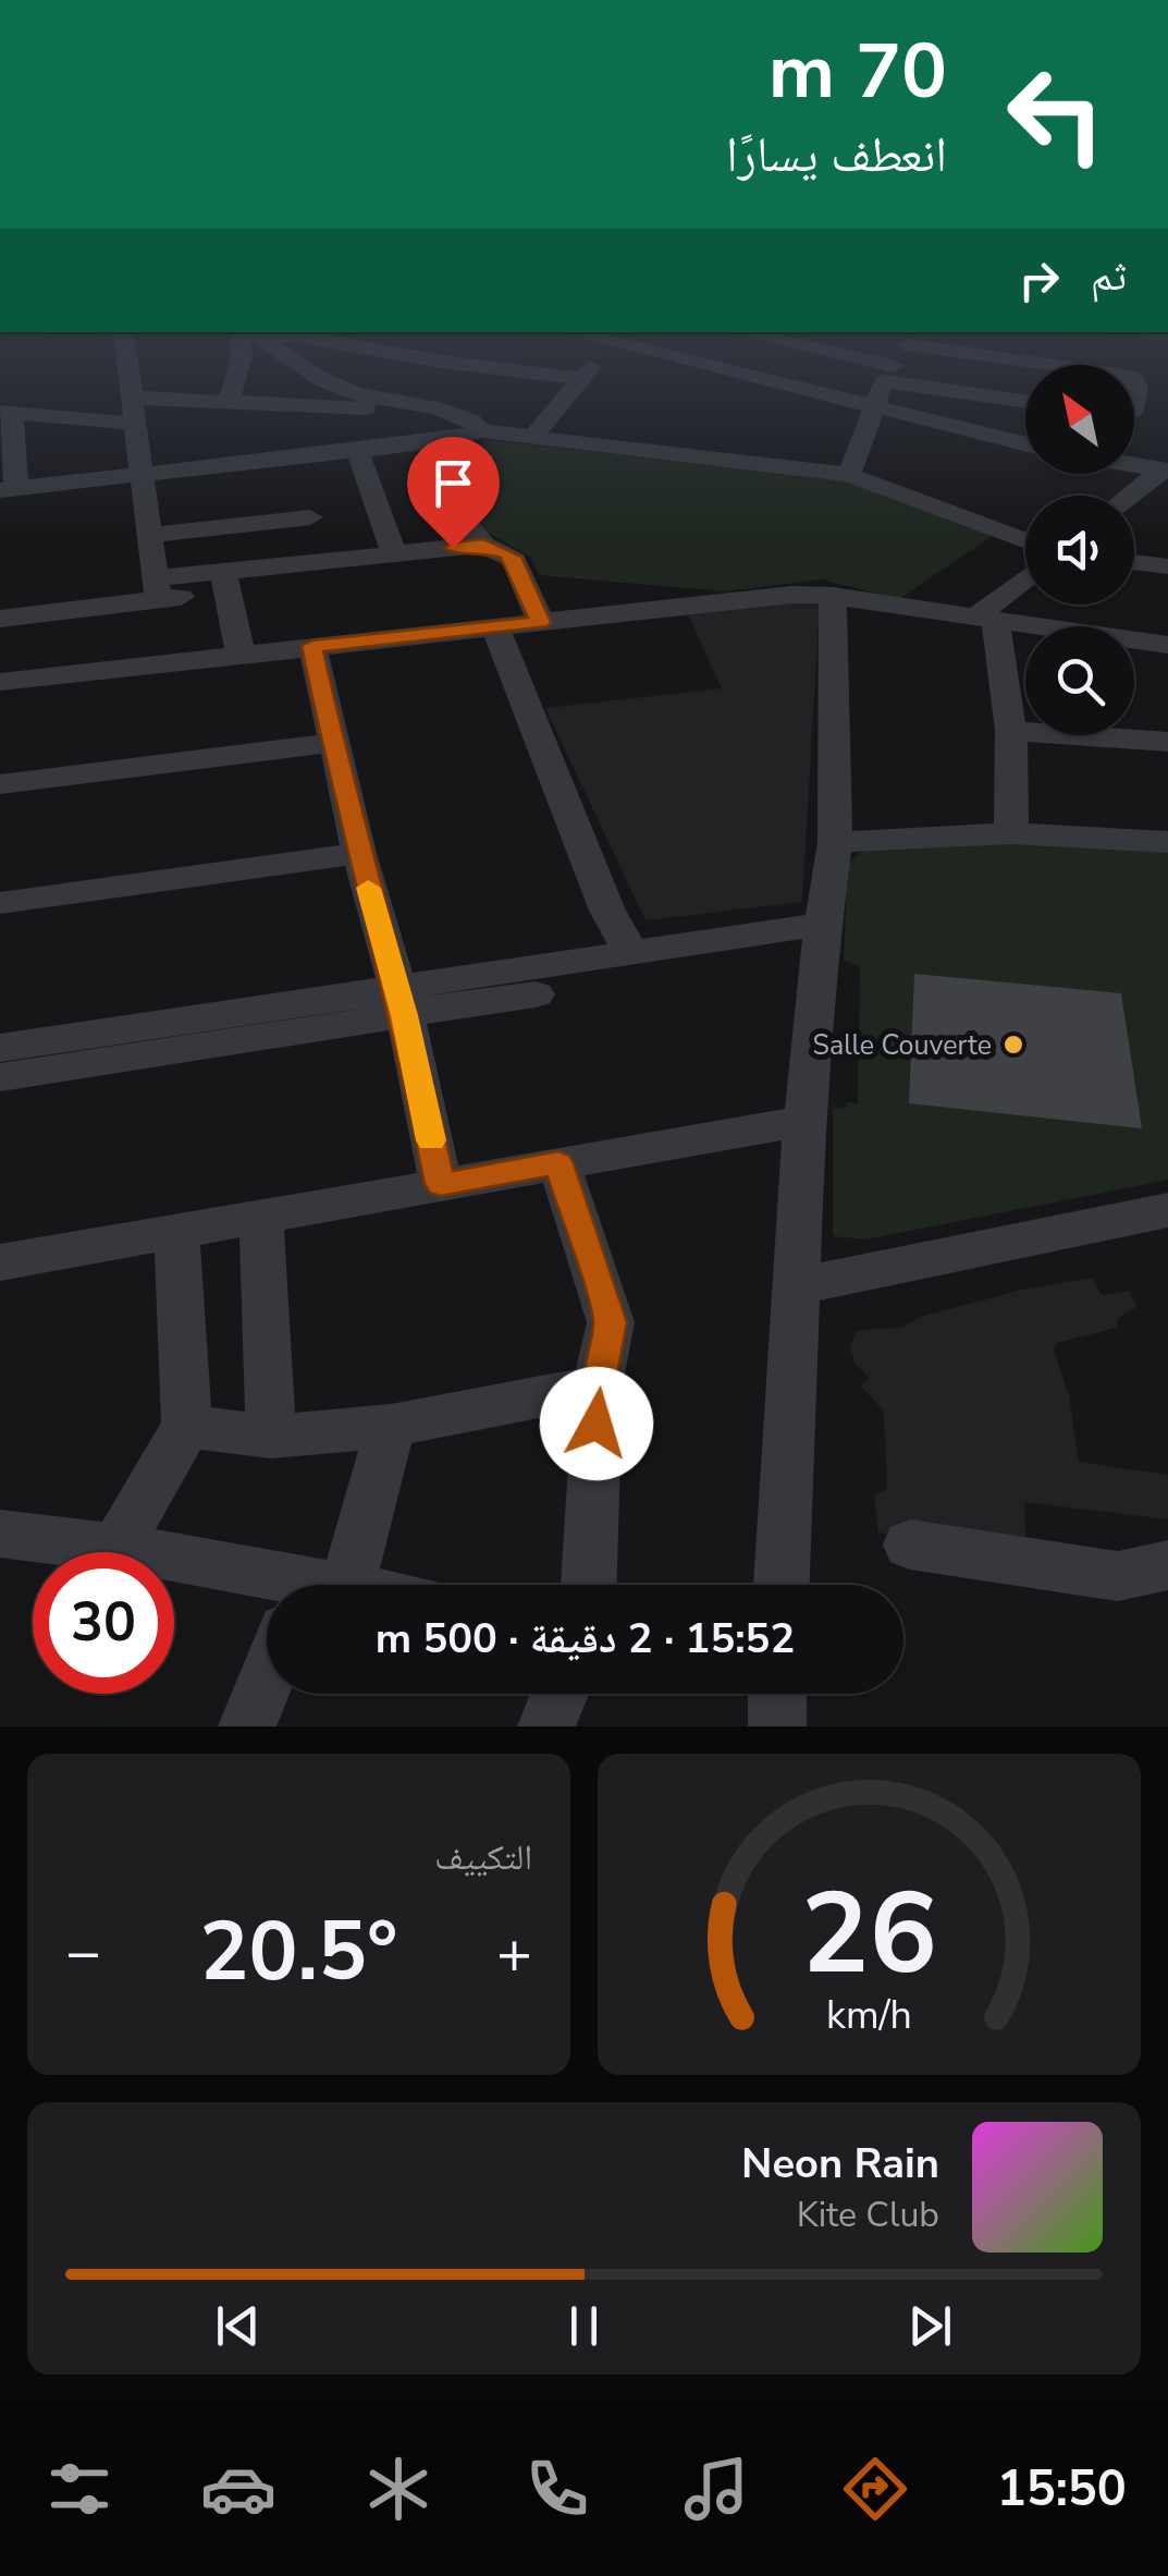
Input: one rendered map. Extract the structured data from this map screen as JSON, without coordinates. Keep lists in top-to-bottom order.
{
  "places": ["Salle Couverte"],
  "north": "top left",
  "page": {
    "turn": ["70 m", "انعطف يسارًا"],
    "then": "ثم",
    "limit": "30",
    "trip": "15:52 · 2 دقيقة · 500 m",
    "tile": "التكييف",
    "heat": ["−", "20.5°", "+"],
    "song": ["Neon Rain", "Kite Club"],
    "tabs": "15:50",
    "gauge": ["26", "km/h"]
  }
}
